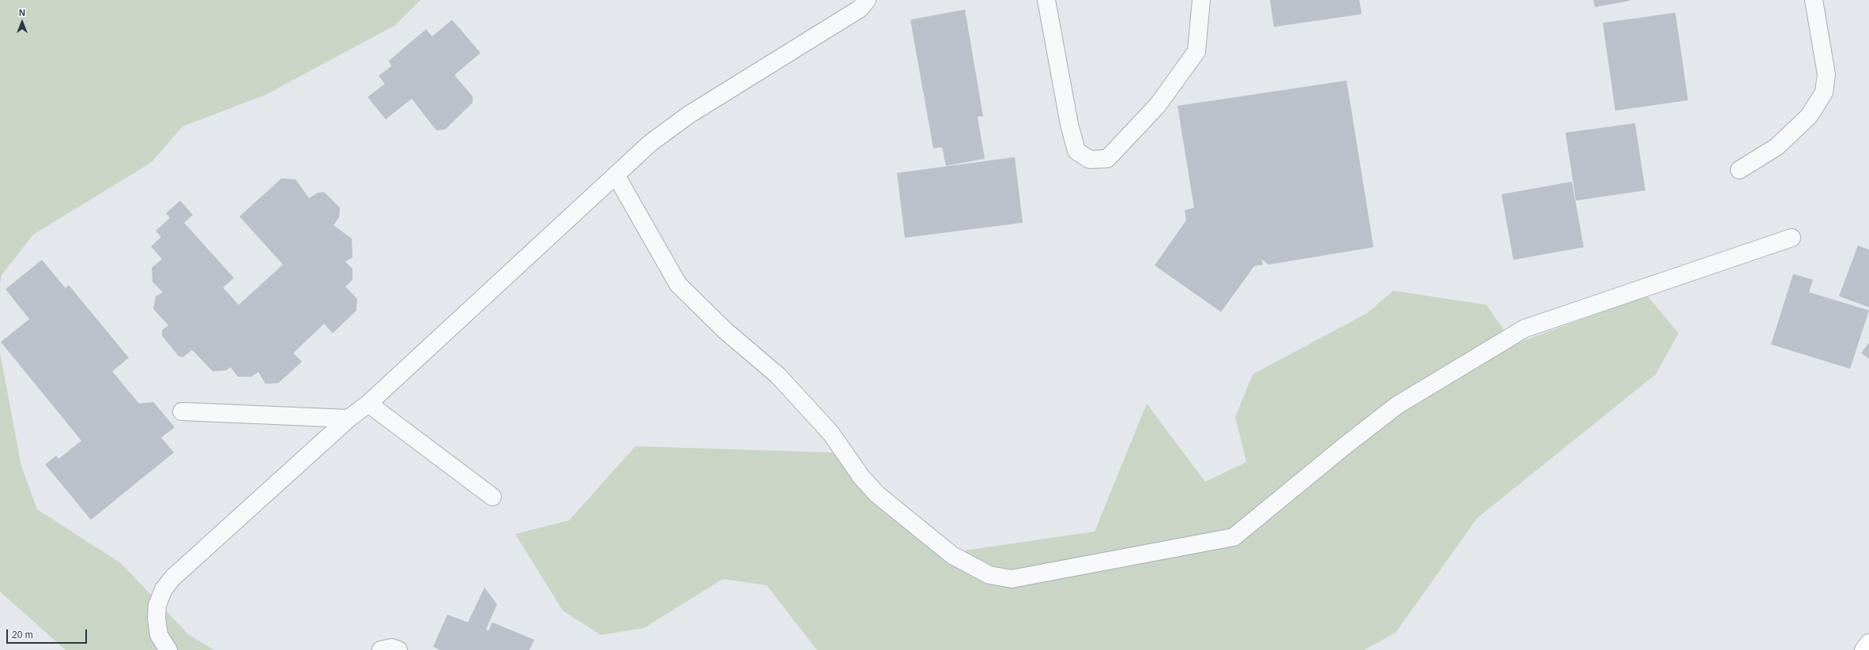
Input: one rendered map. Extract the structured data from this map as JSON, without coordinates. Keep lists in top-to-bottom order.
{
  "scale_bar": "20 m",
  "north": "top"
}
